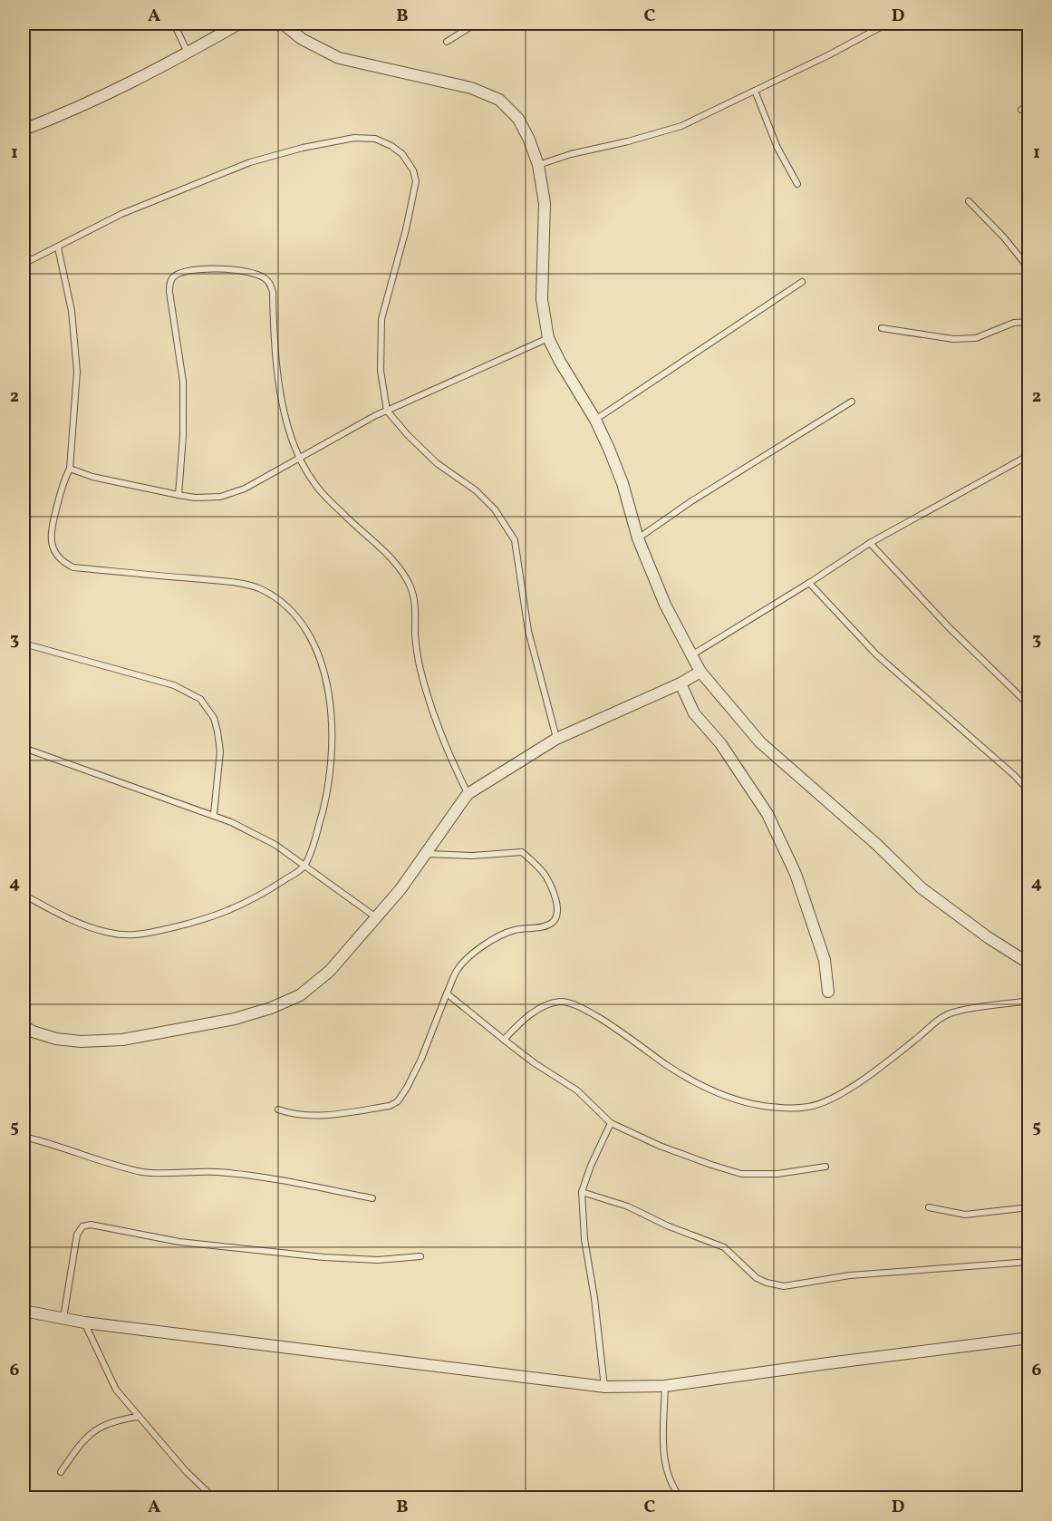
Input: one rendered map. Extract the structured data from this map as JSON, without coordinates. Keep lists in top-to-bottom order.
{
  "grid": {
    "columns": [
      "A",
      "B",
      "C",
      "D"
    ],
    "rows": [
      "1",
      "2",
      "3",
      "4",
      "5",
      "6"
    ]
  }
}
